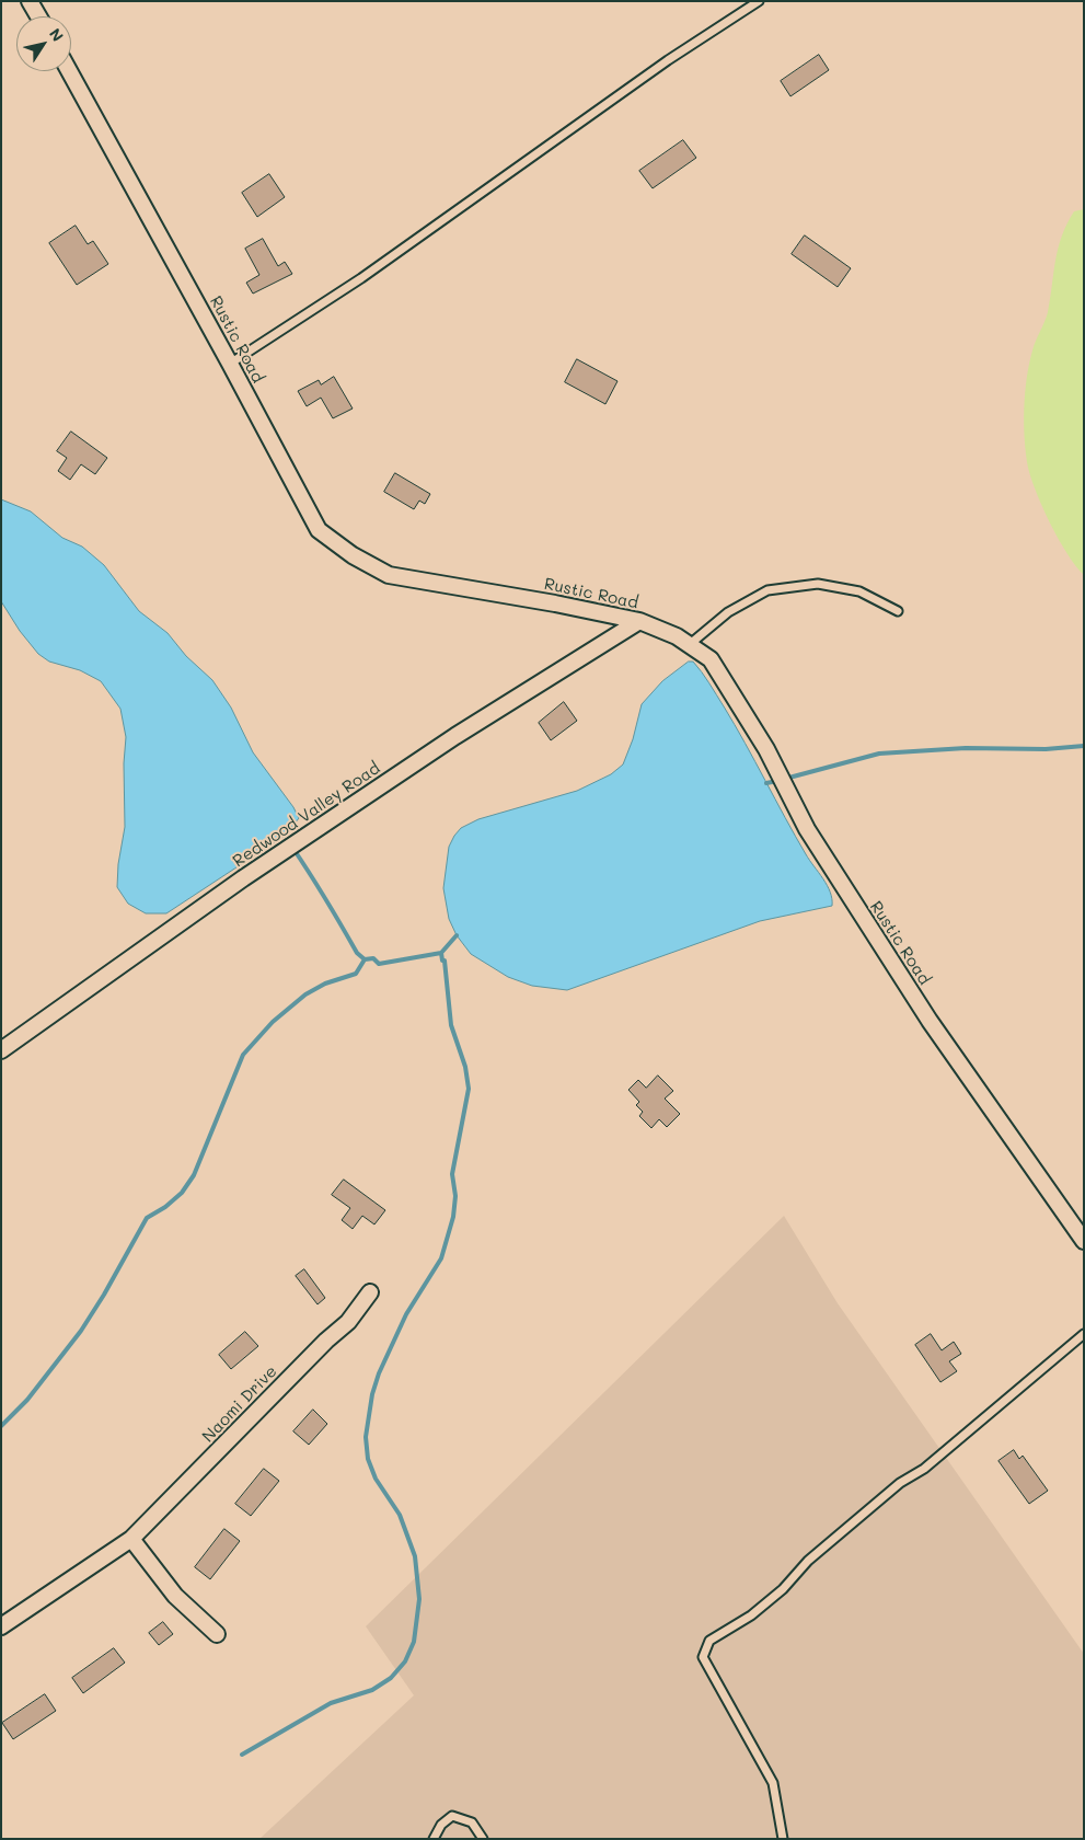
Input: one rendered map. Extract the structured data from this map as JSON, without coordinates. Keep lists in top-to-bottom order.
{
  "streets": {
    "street": ["Rustic Road", "Redwood Valley Road", "Naomi Drive"]
  },
  "crossings": [
    ["Rustic Road", "Redwood Valley Road"]
  ],
  "north": "top right"
}
